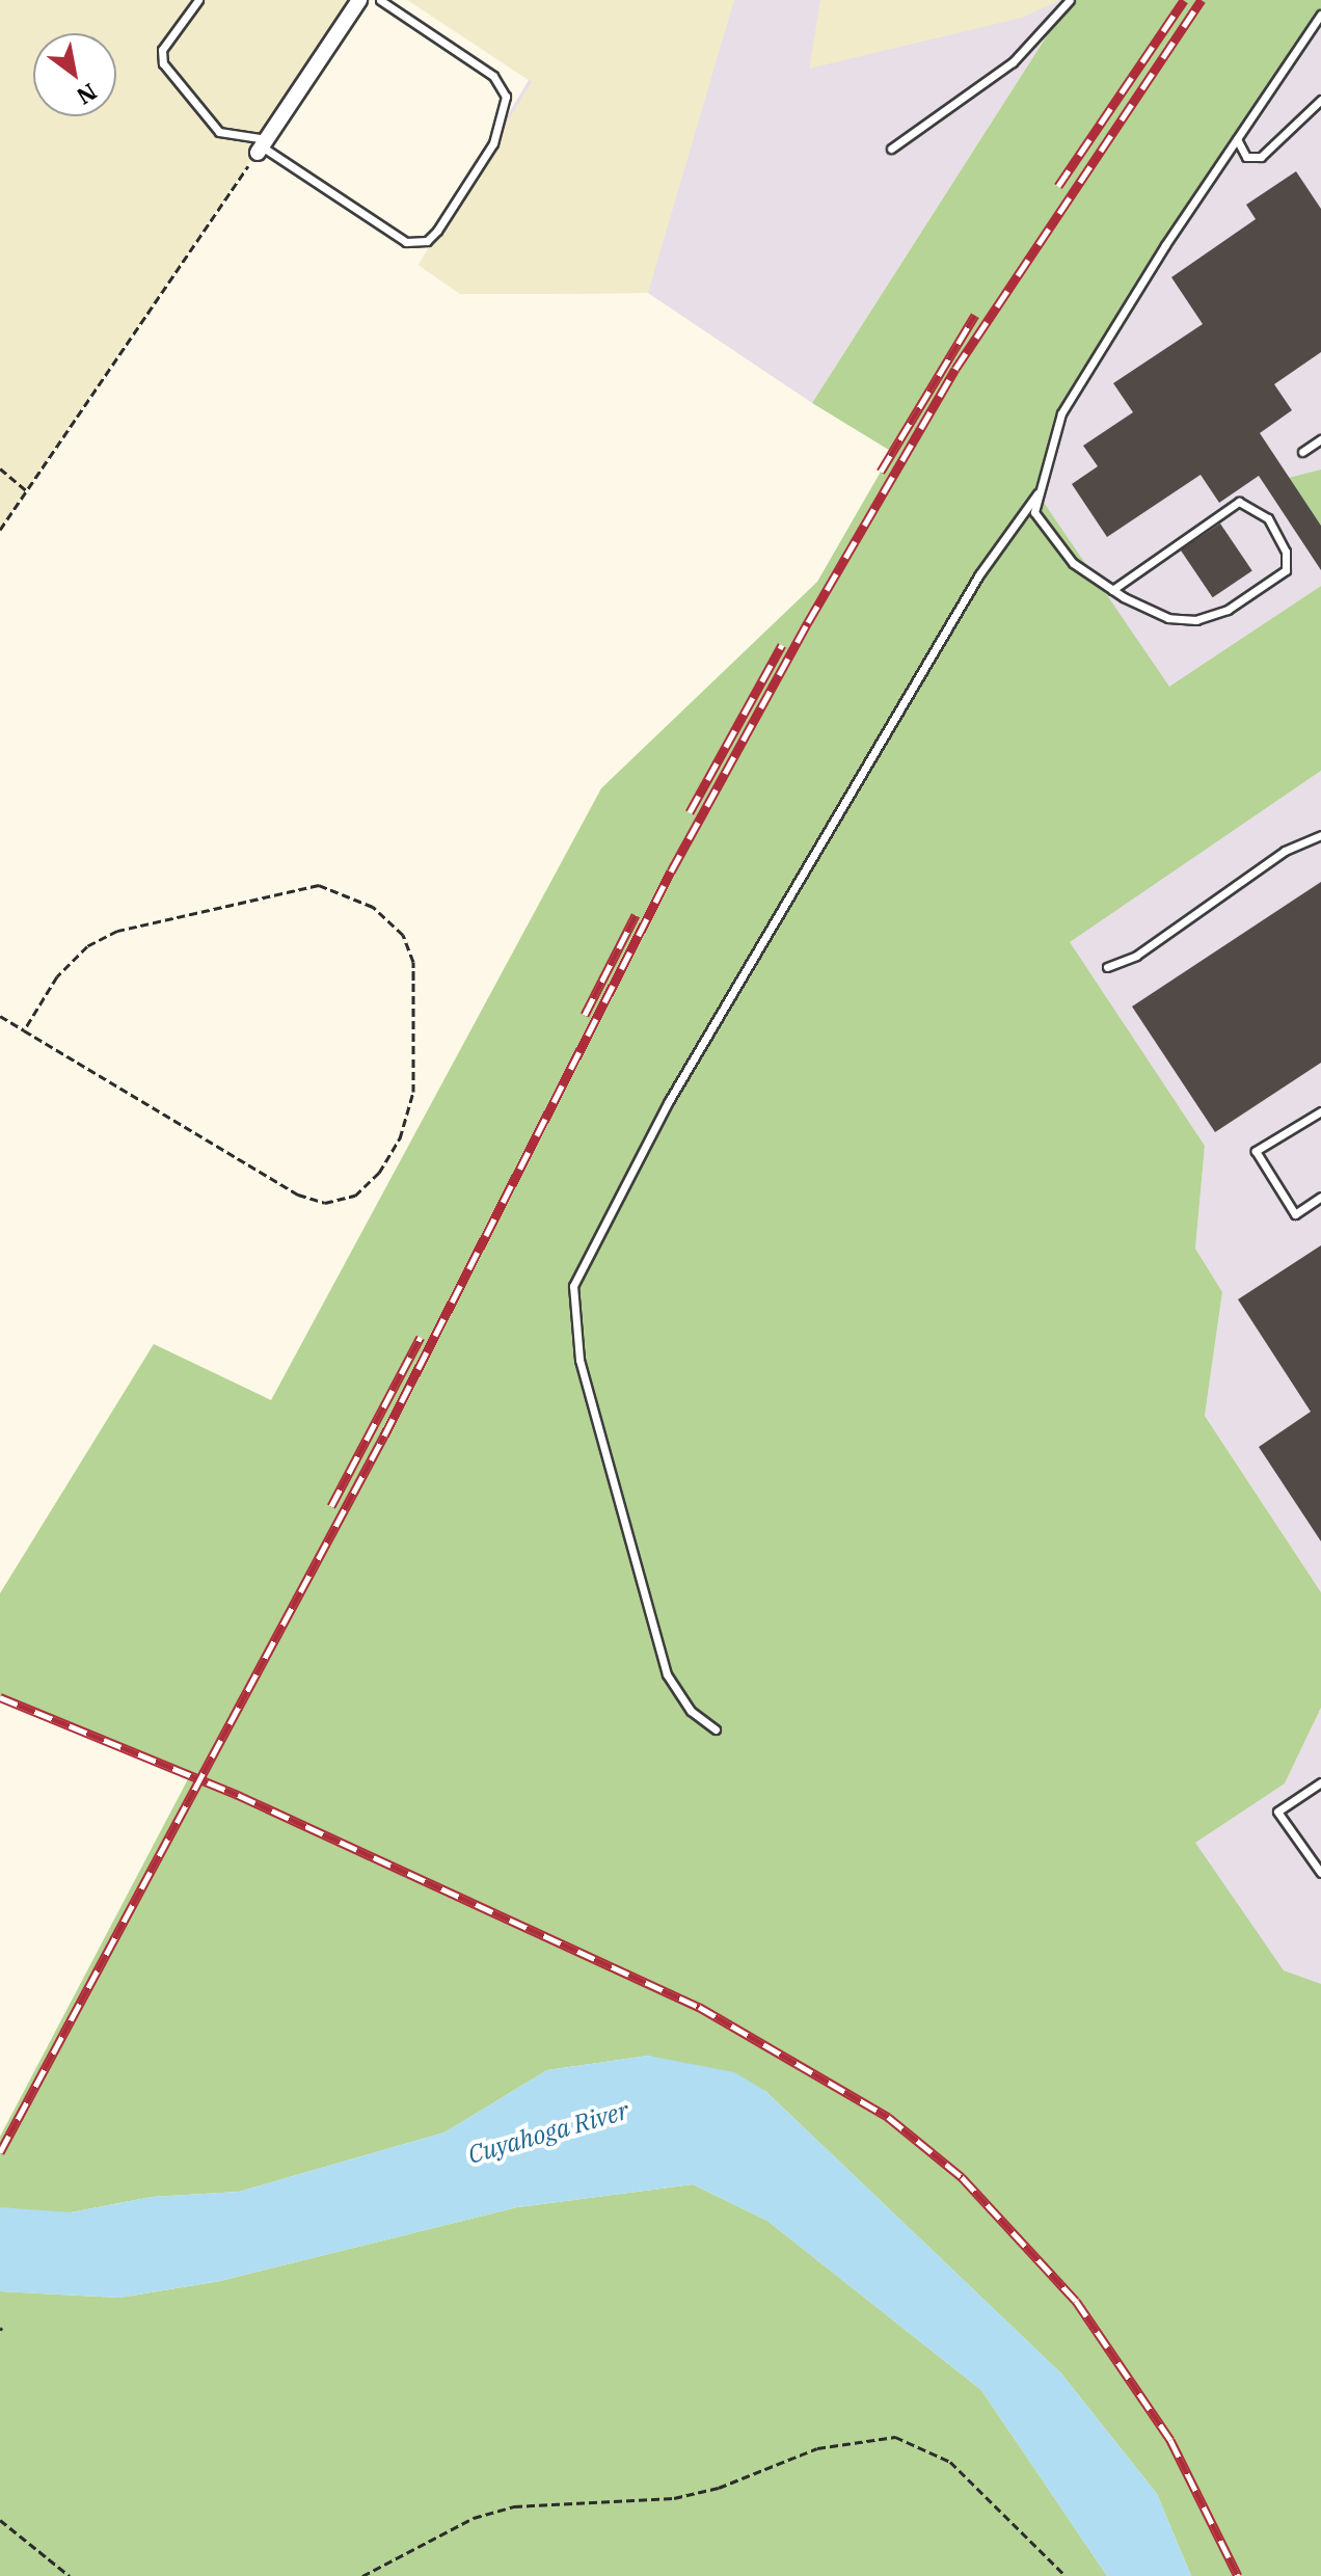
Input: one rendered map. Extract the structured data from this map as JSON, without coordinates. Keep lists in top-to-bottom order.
{
  "water": ["Cuyahoga River"],
  "north": "bottom right"
}
